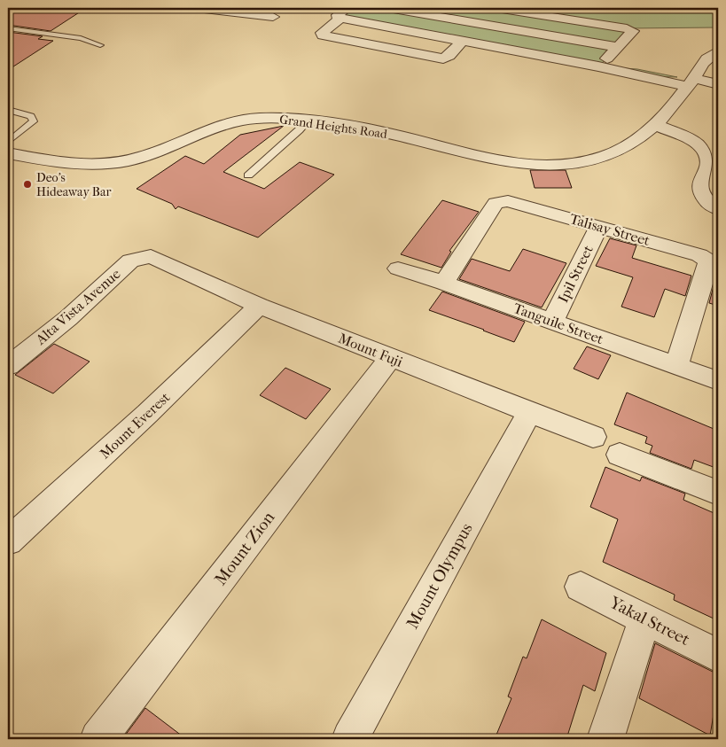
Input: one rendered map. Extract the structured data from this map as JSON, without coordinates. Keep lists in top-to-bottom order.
{
  "streets": {
    "street": [
      "Grand Heights Road",
      "Talisay Street",
      "Ipil Street",
      "Alta Vista Avenue",
      "Tanguile Street",
      "Mount Fuji",
      "Mount Everest",
      "Mount Zion",
      "Mount Olympus",
      "Yakal Street"
    ]
  },
  "crossings": [
    ["Talisay Street", "Ipil Street"],
    ["Talisay Street", "Tanguile Street"],
    ["Ipil Street", "Tanguile Street"],
    ["Alta Vista Avenue", "Mount Fuji"],
    ["Mount Fuji", "Mount Everest"],
    ["Mount Fuji", "Mount Zion"],
    ["Mount Fuji", "Mount Olympus"]
  ],
  "places": ["Deo's Hideaway Bar"]
}
